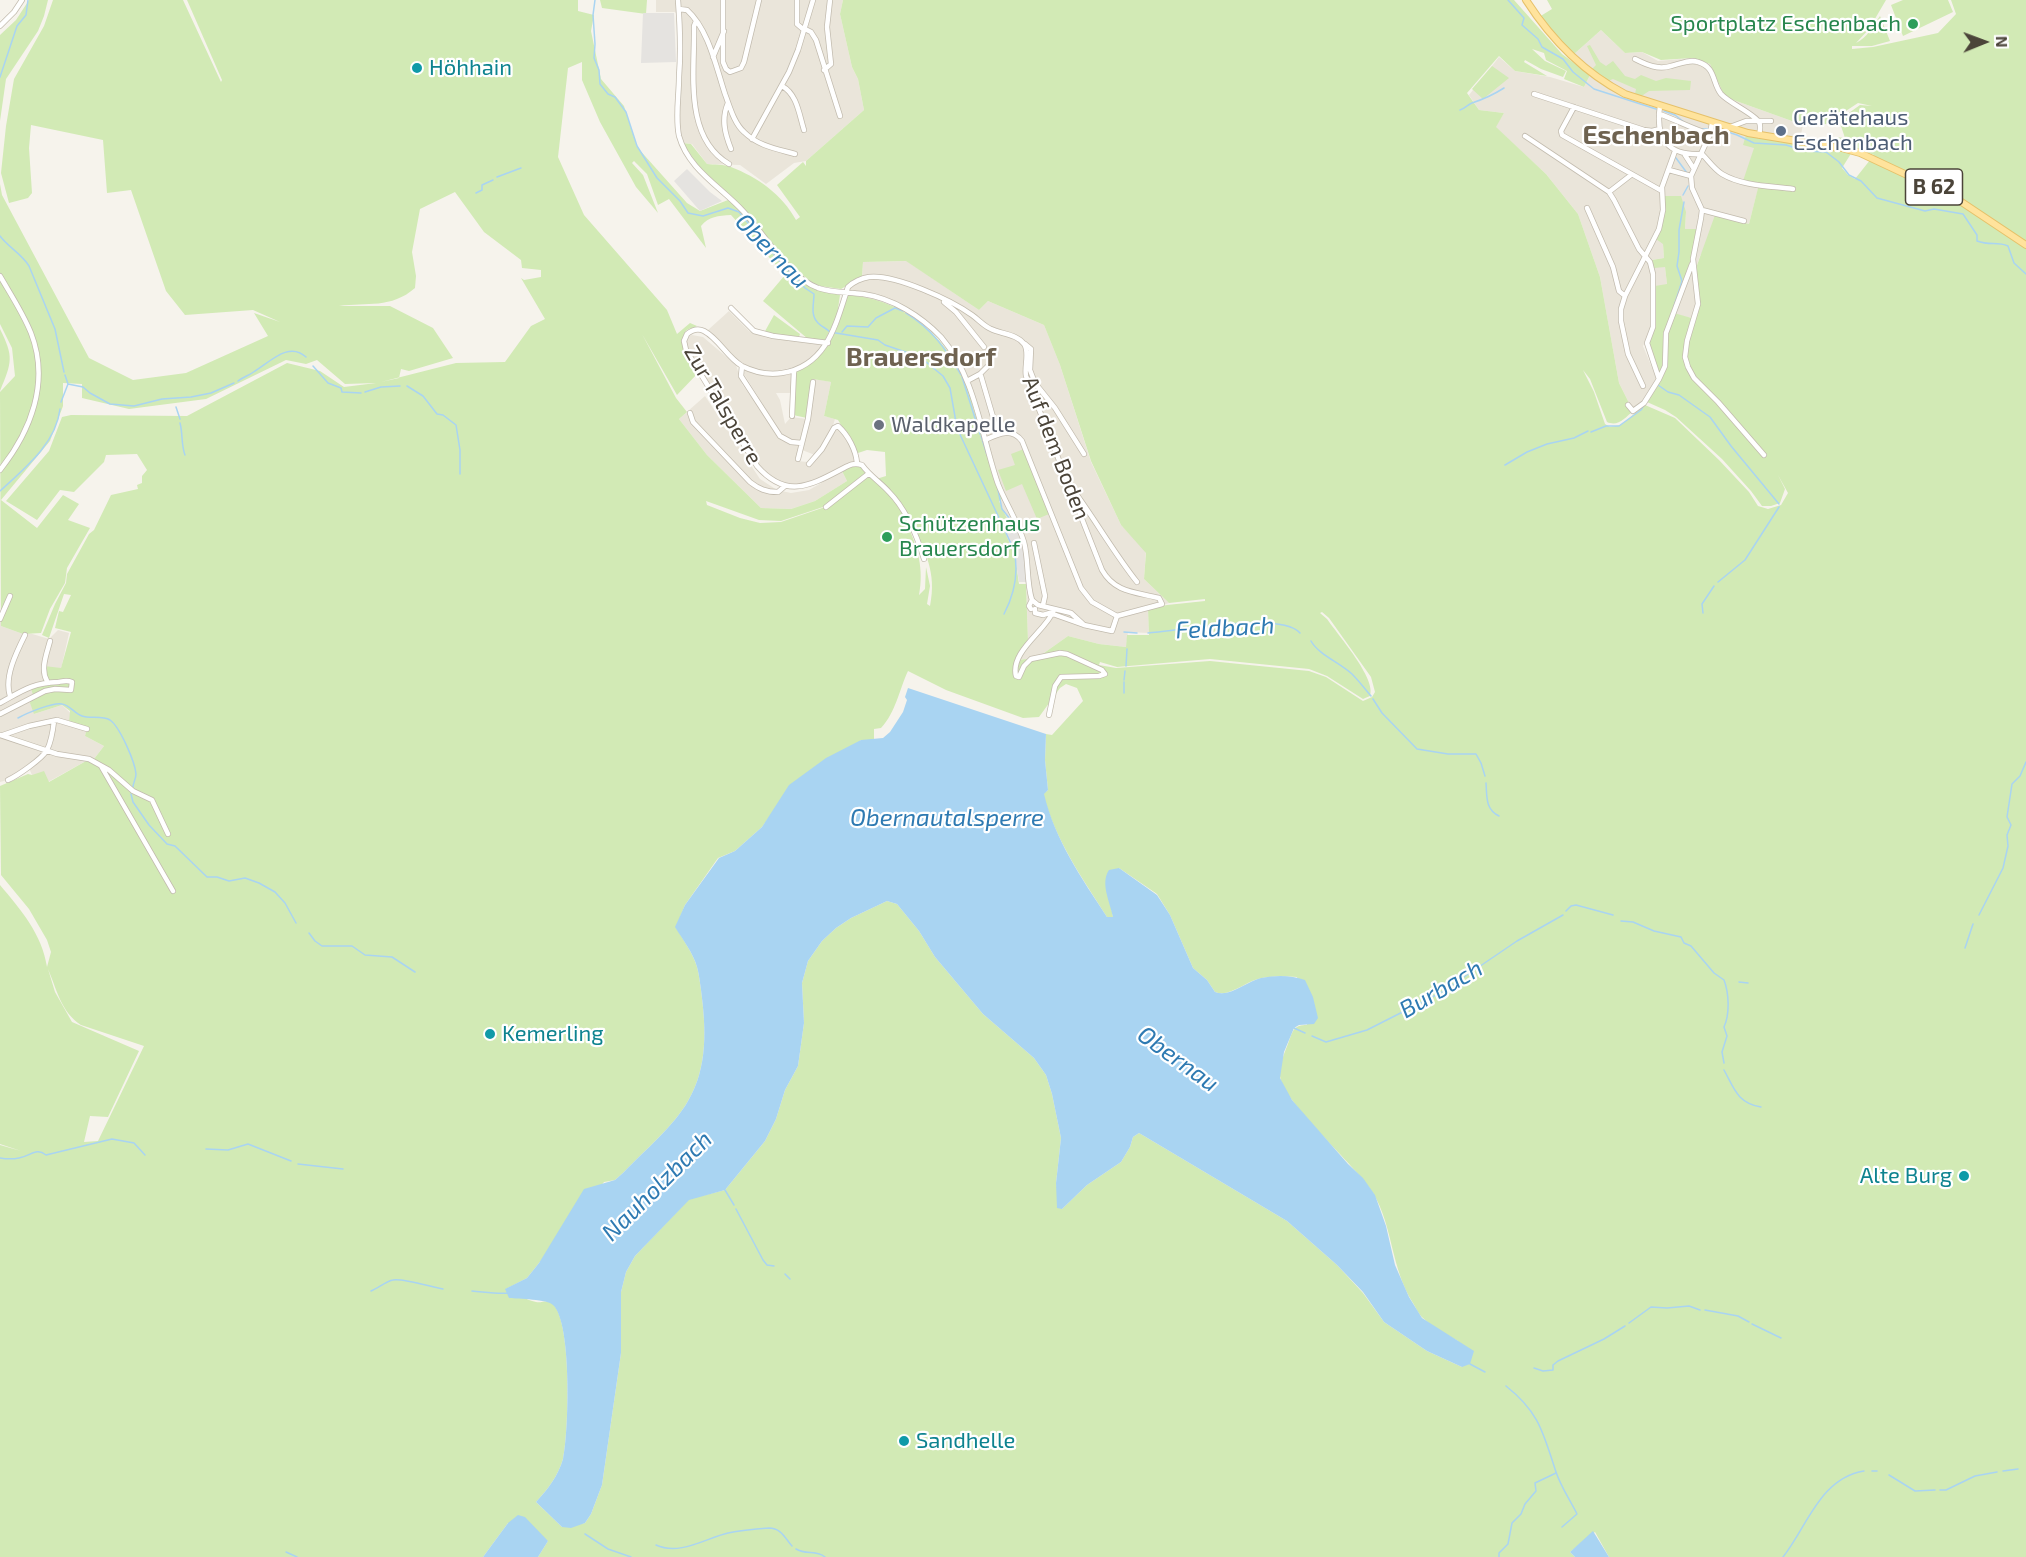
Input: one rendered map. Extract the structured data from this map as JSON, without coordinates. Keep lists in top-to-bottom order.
{
  "streets": {
    "main road": ["B 62"],
    "street": ["Zur Talsperre", "Auf dem Boden"]
  },
  "crossings": [
    ["Zur Talsperre", "Auf dem Boden"]
  ],
  "districts": ["Eschenbach", "Brauersdorf"],
  "water": [
    "Obernau",
    "Feldbach",
    "Obernautalsperre",
    "Burbach",
    "Nauholzbach"
  ],
  "places": [
    "Sportplatz Eschenbach",
    "Höhhain",
    "Gerätehaus Eschenbach",
    "Waldkapelle",
    "Schützenhaus Brauersdorf",
    "Kemerling",
    "Alte Burg",
    "Sandhelle"
  ],
  "north": "right"
}
